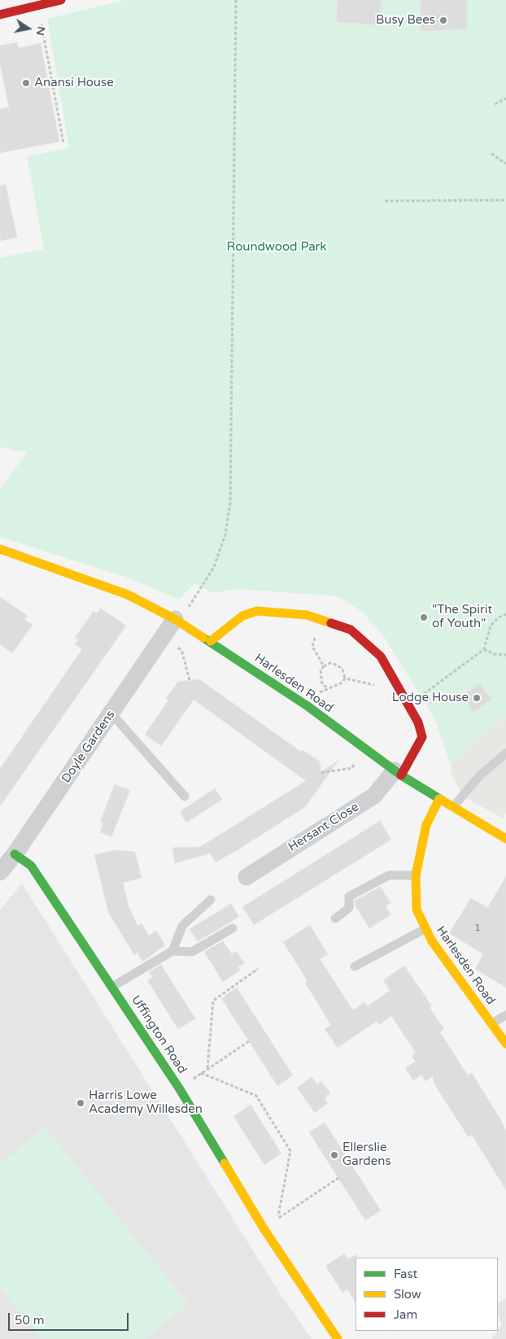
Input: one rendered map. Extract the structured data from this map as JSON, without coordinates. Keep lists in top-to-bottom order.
{
  "streets": {
    "street": [
      "Harlesden Road",
      "Doyle Gardens",
      "Hersant Close",
      "Uffington Road"
    ]
  },
  "crossings": [
    ["Harlesden Road", "Doyle Gardens"],
    ["Harlesden Road", "Hersant Close"],
    ["Doyle Gardens", "Uffington Road"]
  ],
  "parks": ["Roundwood Park"],
  "places": [
    "Busy Bees",
    "Anansi House",
    "\"The Spirit of Youth\"",
    "Lodge House",
    "Harris Lowe Academy Willesden",
    "Ellerslie Gardens"
  ],
  "house_numbers": ["1"],
  "legend": ["Fast", "Slow", "Jam"],
  "scale_bar": "50 m",
  "north": "right"
}
